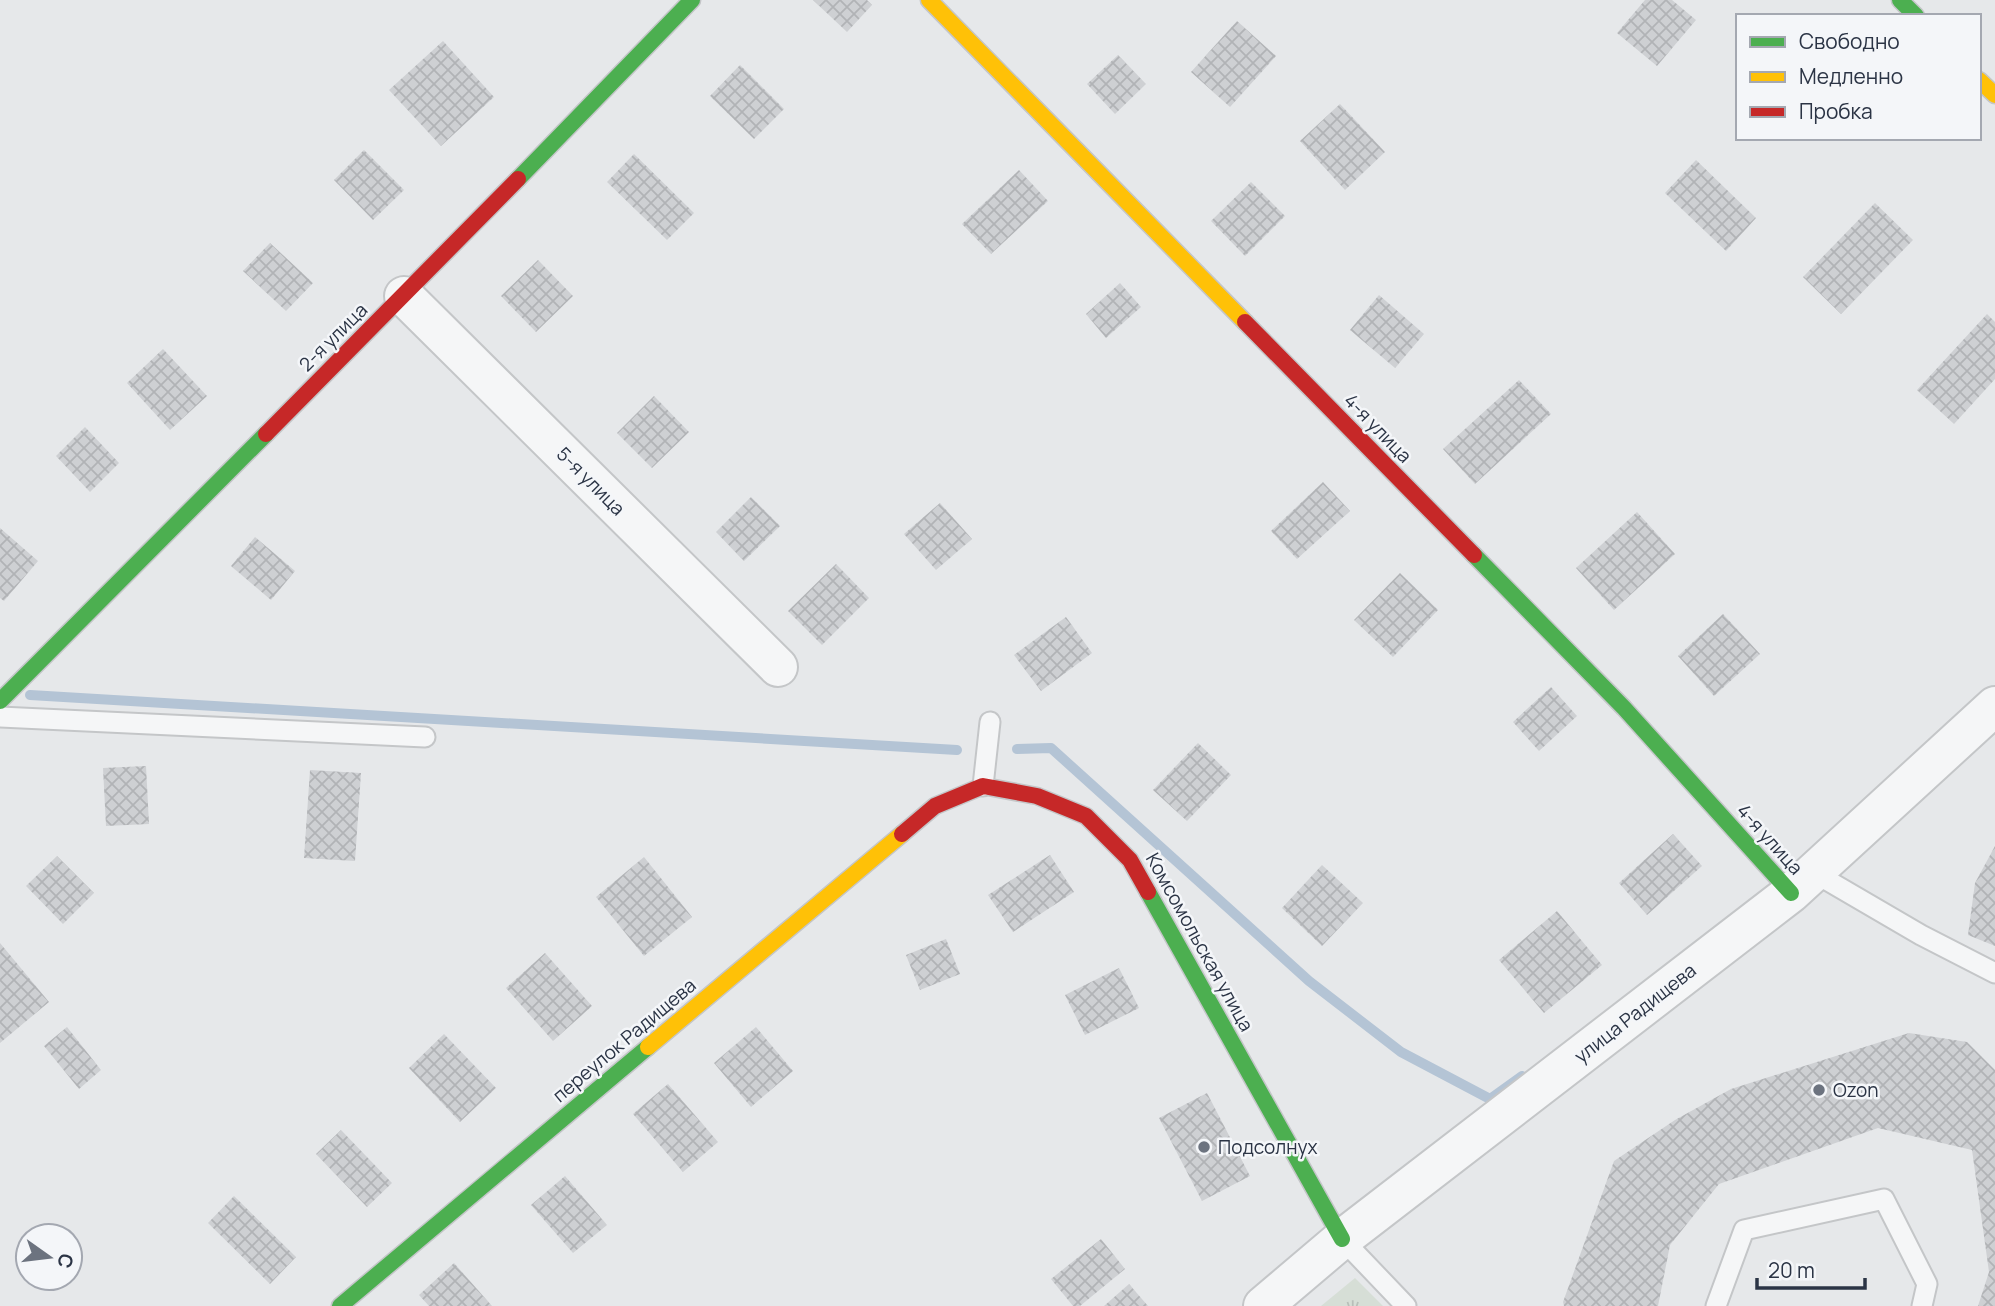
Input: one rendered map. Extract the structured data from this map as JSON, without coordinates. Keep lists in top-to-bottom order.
{
  "streets": {
    "street": [
      "2-я улица",
      "4-я улица",
      "5-я улица",
      "Комсомольская улица",
      "улица Радищева",
      "переулок Радищева"
    ]
  },
  "crossings": [
    ["2-я улица", "5-я улица"],
    ["4-я улица", "улица Радищева"],
    ["Комсомольская улица", "улица Радищева"],
    ["Комсомольская улица", "переулок Радищева"]
  ],
  "places": ["Ozon", "Подсолнух"],
  "legend": ["Свободно", "Медленно", "Пробка"],
  "scale_bar": "20 m",
  "north": "right"
}
